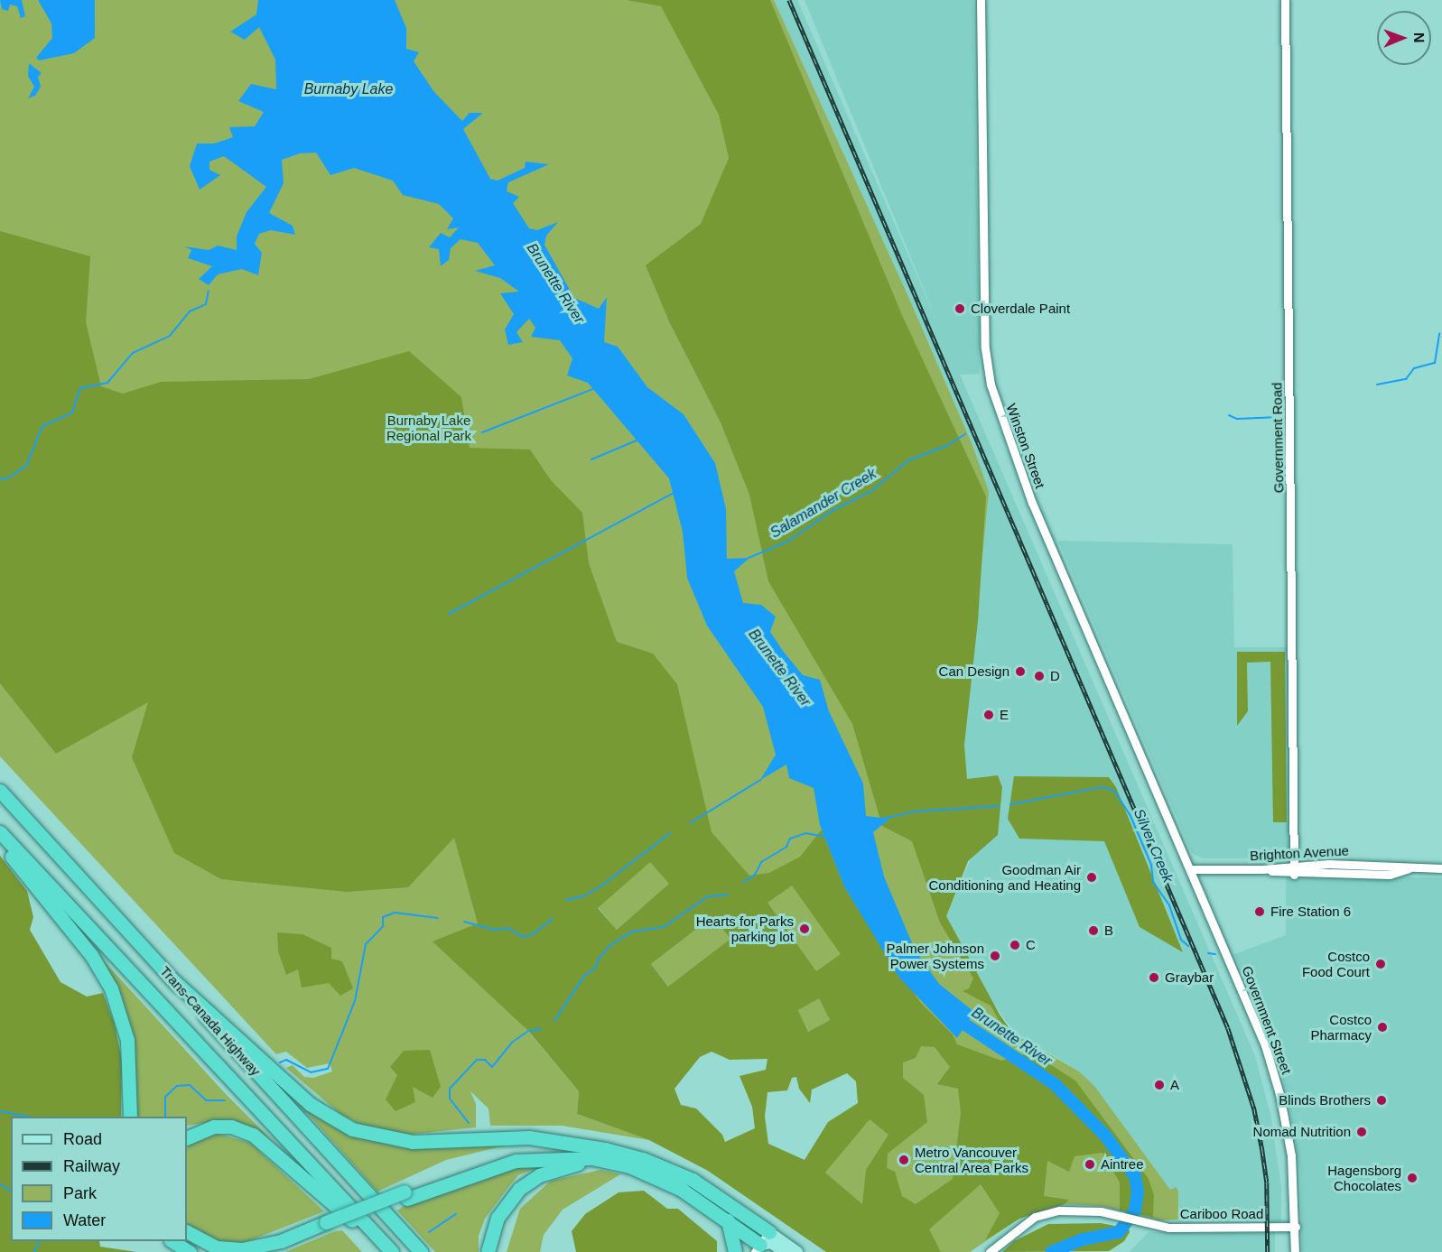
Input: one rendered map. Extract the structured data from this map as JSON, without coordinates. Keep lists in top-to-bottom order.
{
  "streets": {
    "highway": ["Trans-Canada Highway"],
    "street": [
      "Government Road",
      "Winston Street",
      "Brighton Avenue",
      "Government Street",
      "Cariboo Road"
    ]
  },
  "crossings": [
    ["Government Road", "Brighton Avenue"],
    ["Winston Street", "Brighton Avenue"],
    ["Winston Street", "Government Street"],
    ["Brighton Avenue", "Government Street"],
    ["Government Street", "Cariboo Road"]
  ],
  "water": [
    "Burnaby Lake",
    "Brunette River",
    "Salamander Creek",
    "Silver Creek"
  ],
  "parks": ["Burnaby Lake Regional Park"],
  "places": [
    "Cloverdale Paint",
    "Can Design",
    "D",
    "E",
    "Goodman Air Conditioning and Heating",
    "Fire Station 6",
    "Hearts for Parks parking lot",
    "B",
    "C",
    "Palmer Johnson Power Systems",
    "Costco Food Court",
    "Graybar",
    "Costco Pharmacy",
    "A",
    "Blinds Brothers",
    "Nomad Nutrition",
    "Metro Vancouver Central Area Parks",
    "Aintree",
    "Hagensborg Chocolates"
  ],
  "legend": [
    "Road",
    "Railway",
    "Park",
    "Water"
  ],
  "north": "right"
}
